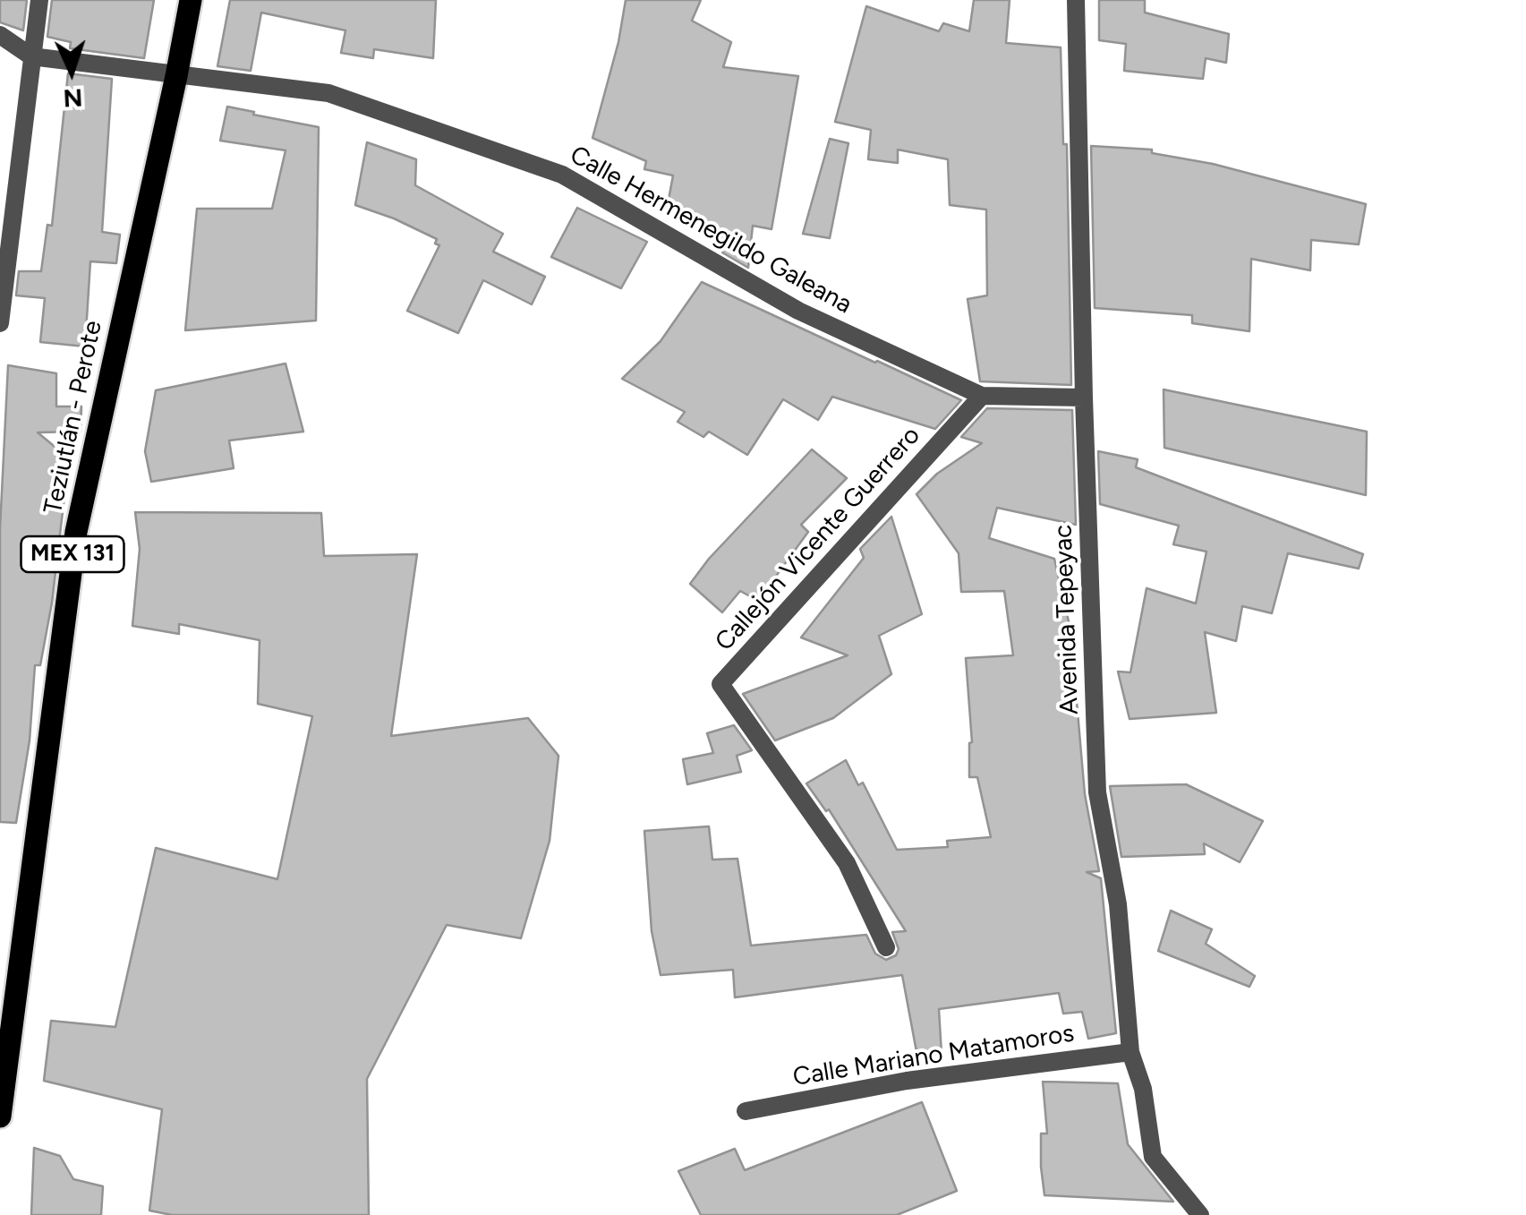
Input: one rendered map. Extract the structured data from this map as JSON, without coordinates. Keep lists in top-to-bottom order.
{
  "streets": {
    "main road": ["Teziutlán - Perote", "MEX 131"],
    "street": [
      "Calle Hermenegildo Galeana",
      "Callejón Vicente Guerrero",
      "Avenida Tepeyac",
      "Calle Mariano Matamoros"
    ]
  },
  "crossings": [
    ["Calle Hermenegildo Galeana", "Teziutlán - Perote"],
    ["Calle Hermenegildo Galeana", "Callejón Vicente Guerrero"],
    ["Calle Hermenegildo Galeana", "Avenida Tepeyac"],
    ["Avenida Tepeyac", "Calle Mariano Matamoros"]
  ],
  "north": "bottom"
}
